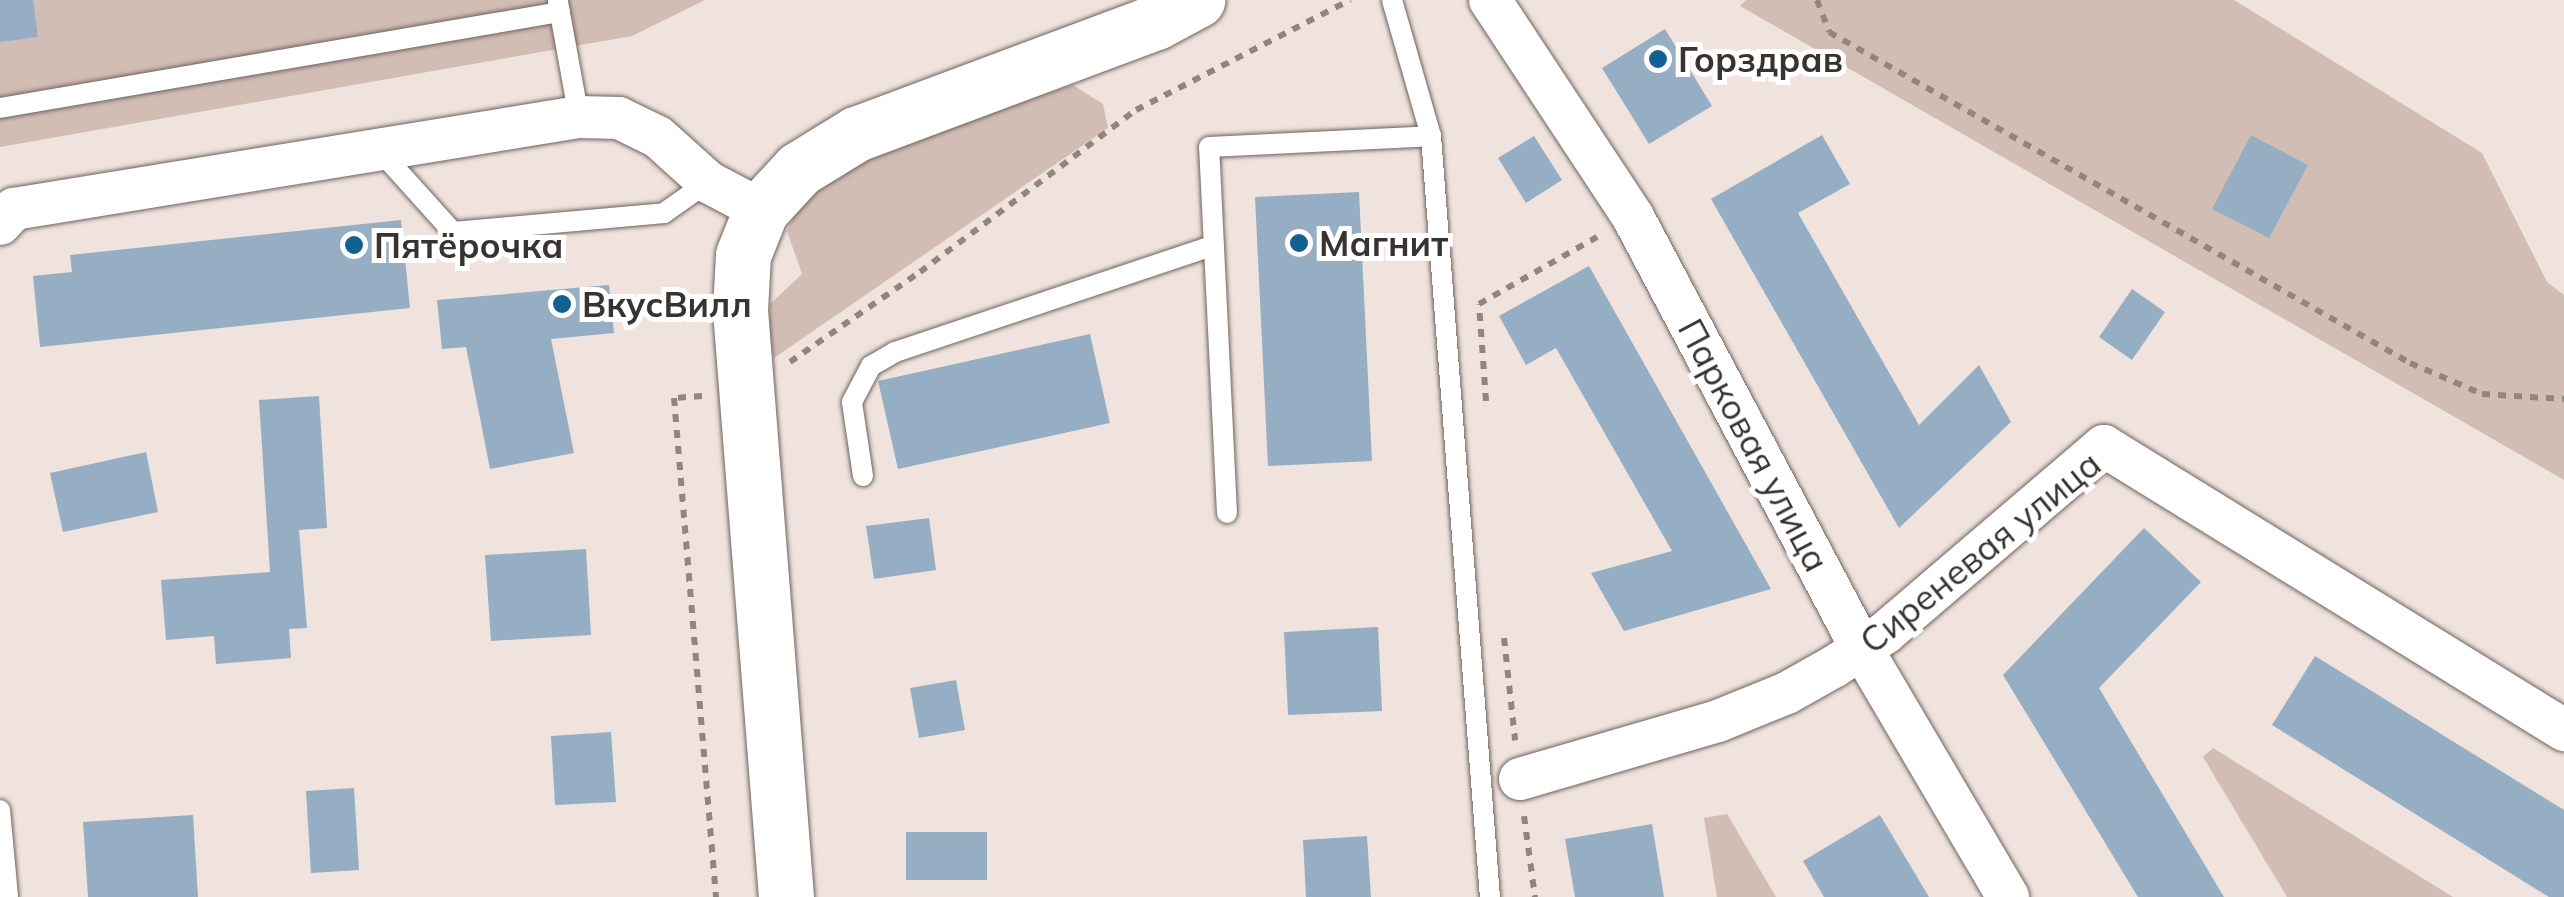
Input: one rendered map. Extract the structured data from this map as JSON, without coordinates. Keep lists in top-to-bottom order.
{
  "streets": {
    "street": ["Парковая улица", "Сиреневая улица"]
  },
  "crossings": [
    ["Парковая улица", "Сиреневая улица"]
  ],
  "places": [
    "Горздрав",
    "Магнит",
    "Пятёрочка",
    "ВкусВилл"
  ]
}
